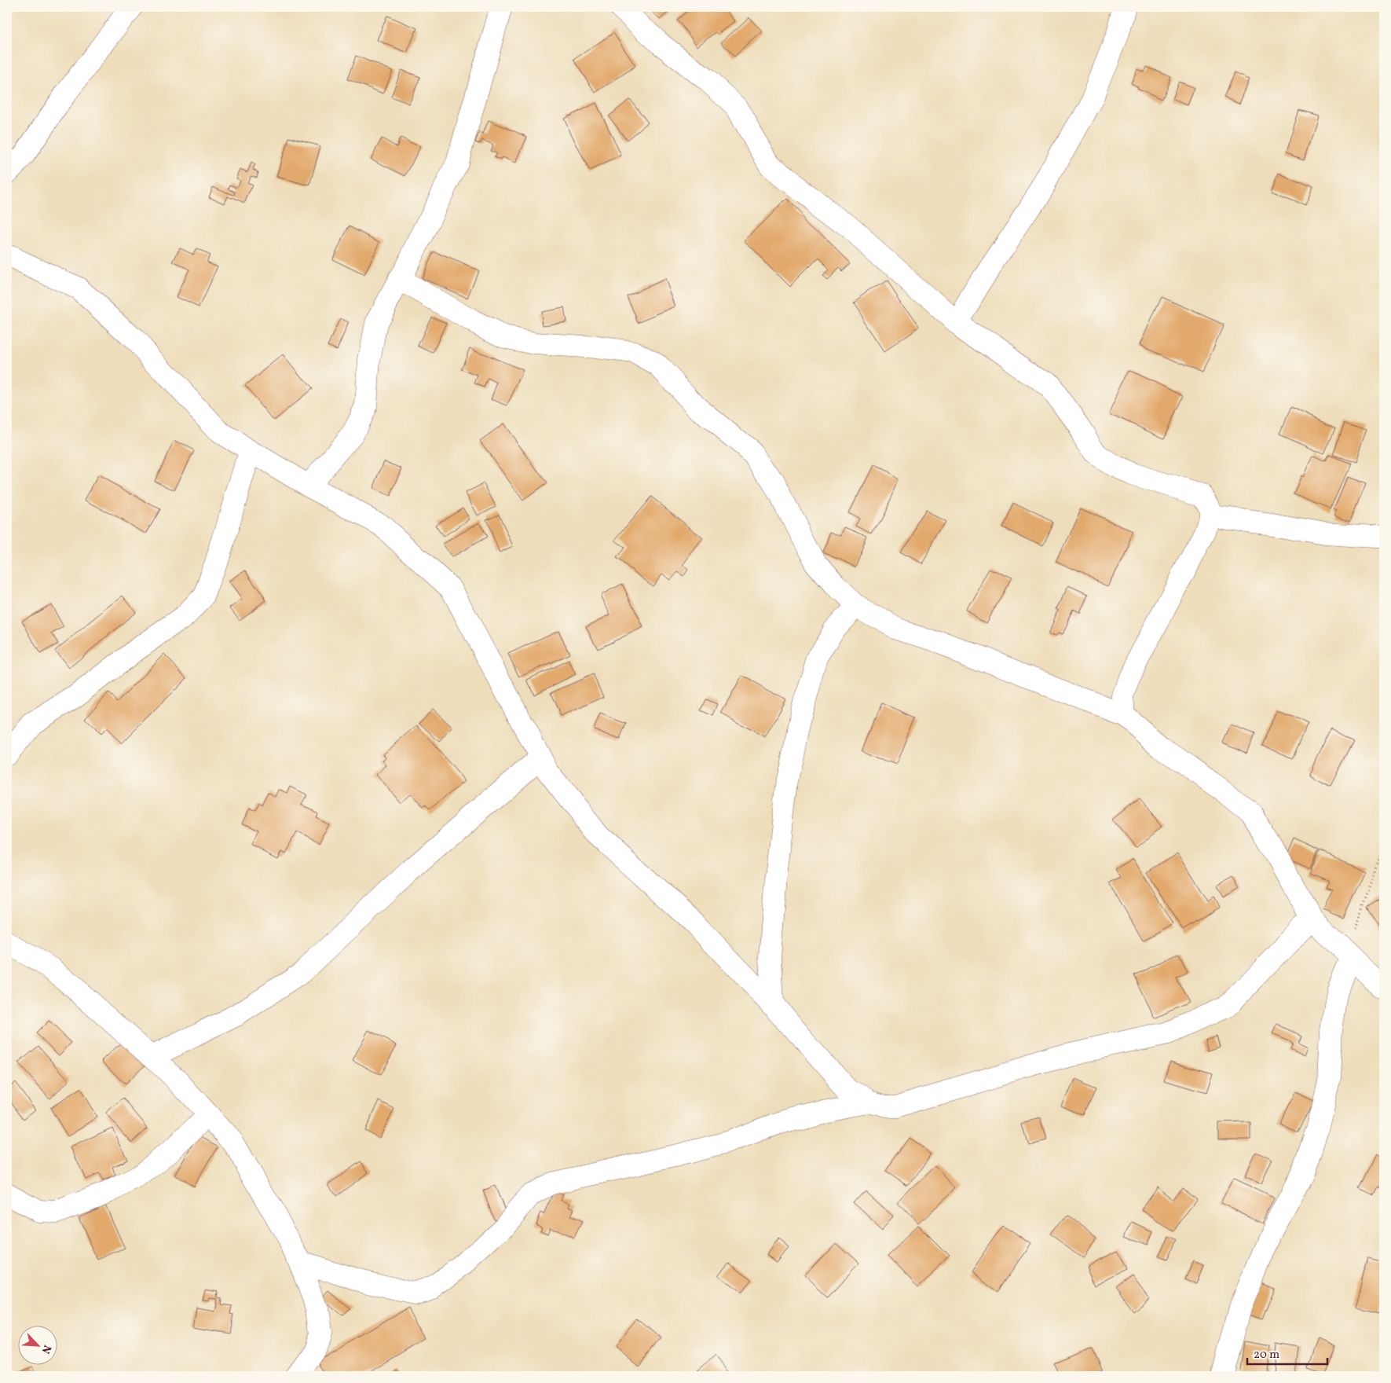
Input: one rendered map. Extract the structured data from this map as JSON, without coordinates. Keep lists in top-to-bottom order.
{
  "scale_bar": "20 m",
  "north": "bottom right"
}
